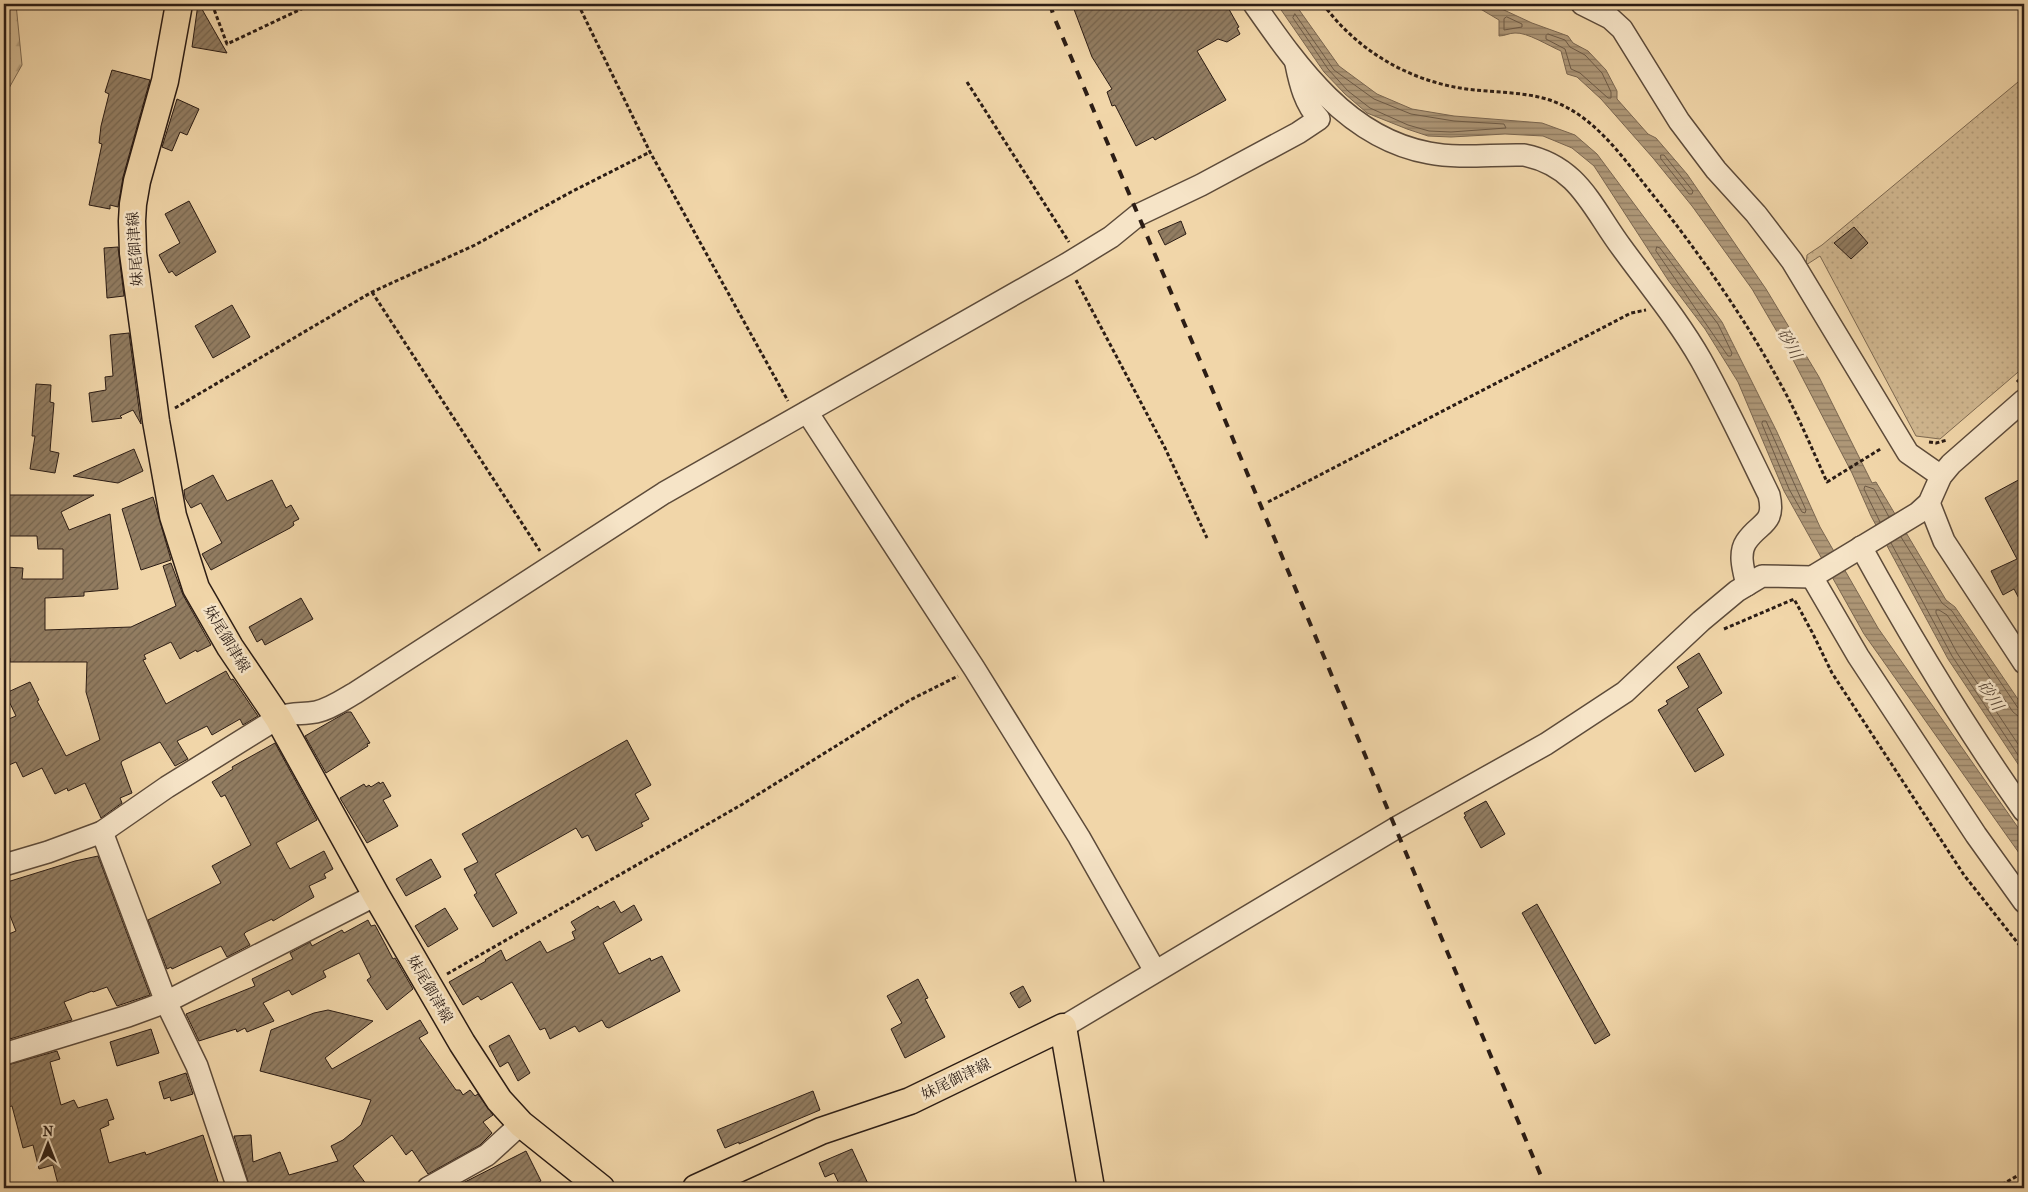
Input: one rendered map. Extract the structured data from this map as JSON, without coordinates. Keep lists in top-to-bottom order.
{
  "streets": {
    "main road": ["妹尾御津線"]
  },
  "water": ["砂川"],
  "north": "top"
}
